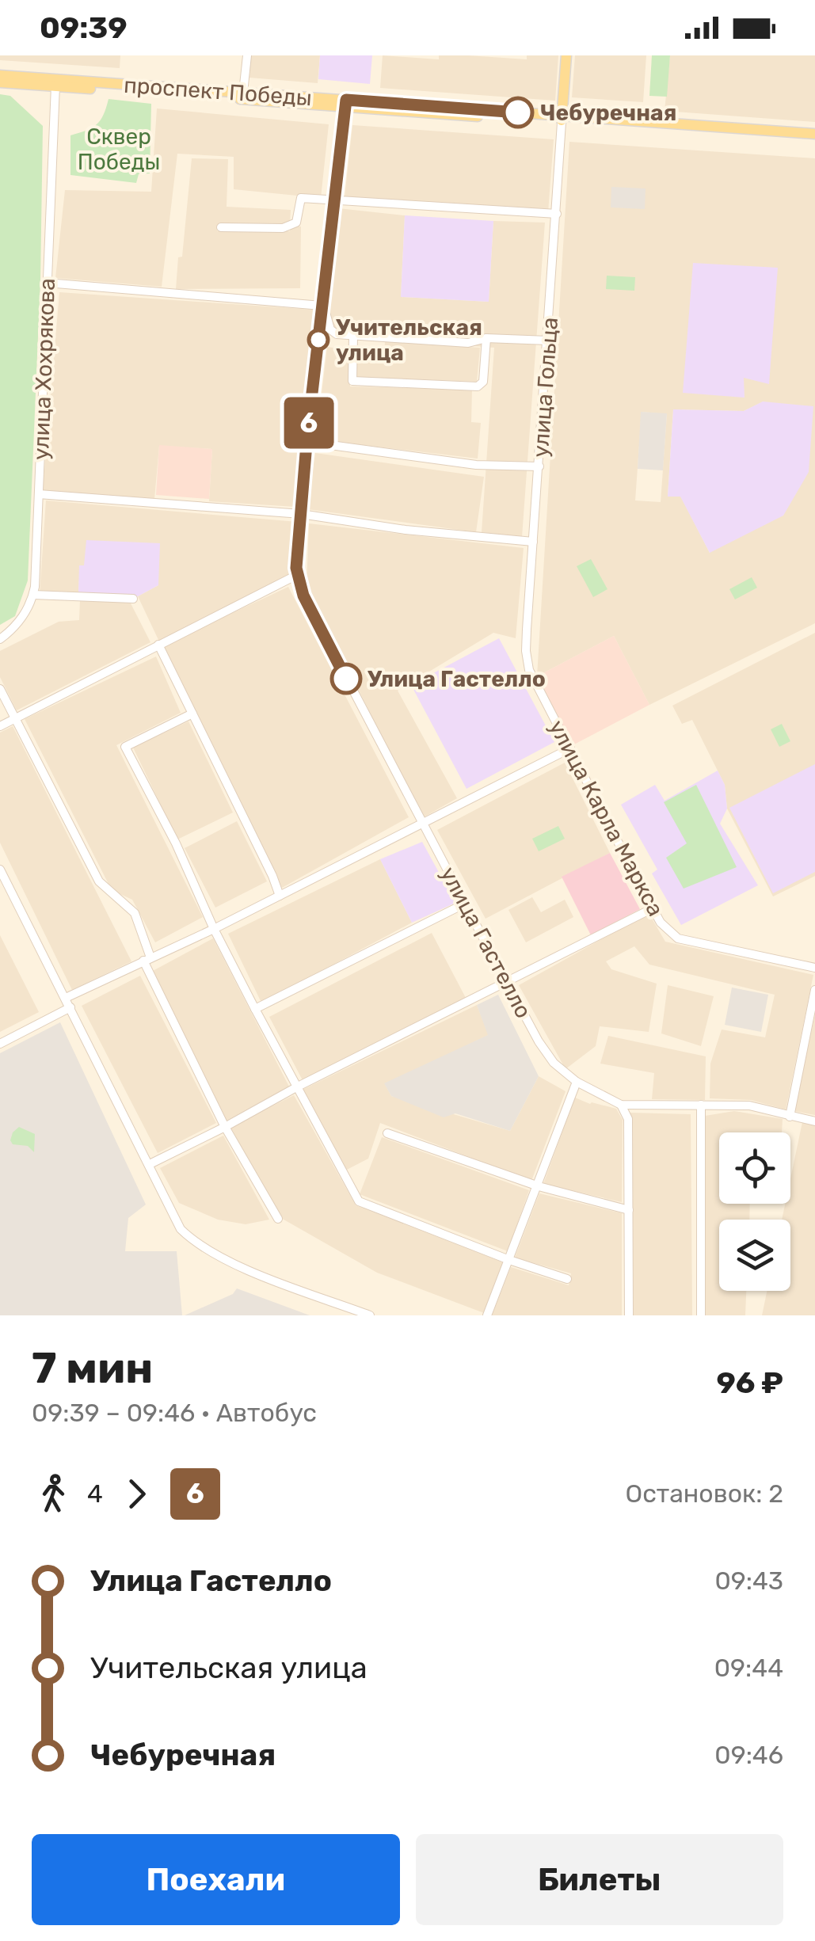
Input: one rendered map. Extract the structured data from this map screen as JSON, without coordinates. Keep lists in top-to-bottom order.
{
  "streets": {
    "main road": ["проспект Победы"],
    "street": [
      "улица Хохрякова",
      "улица Гольца",
      "улица Карла Маркса",
      "улица Гастелло"
    ]
  },
  "crossings": [
    ["проспект Победы", "улица Хохрякова"],
    ["проспект Победы", "улица Гольца"],
    ["улица Гольца", "улица Карла Маркса"]
  ],
  "parks": ["Сквер Победы"],
  "places": ["Чебуречная", "Учительская улица", "Улица Гастелло"],
  "lines": ["bus line 6"],
  "page": {
    "status": "09:39",
    "on_map": "6",
    "heading": ["7 мин", "09:39 – 09:46 · Автобус", "96 ₽"],
    "legs": ["4", "6", "Остановок: 2"],
    "list": [
      {
        "name": "Улица Гастелло",
        "value": "09:43"
      },
      {
        "name": "Учительская улица",
        "value": "09:44"
      },
      {
        "name": "Чебуречная",
        "value": "09:46"
      }
    ],
    "buttons": ["Поехали", "Билеты"]
  }
}
